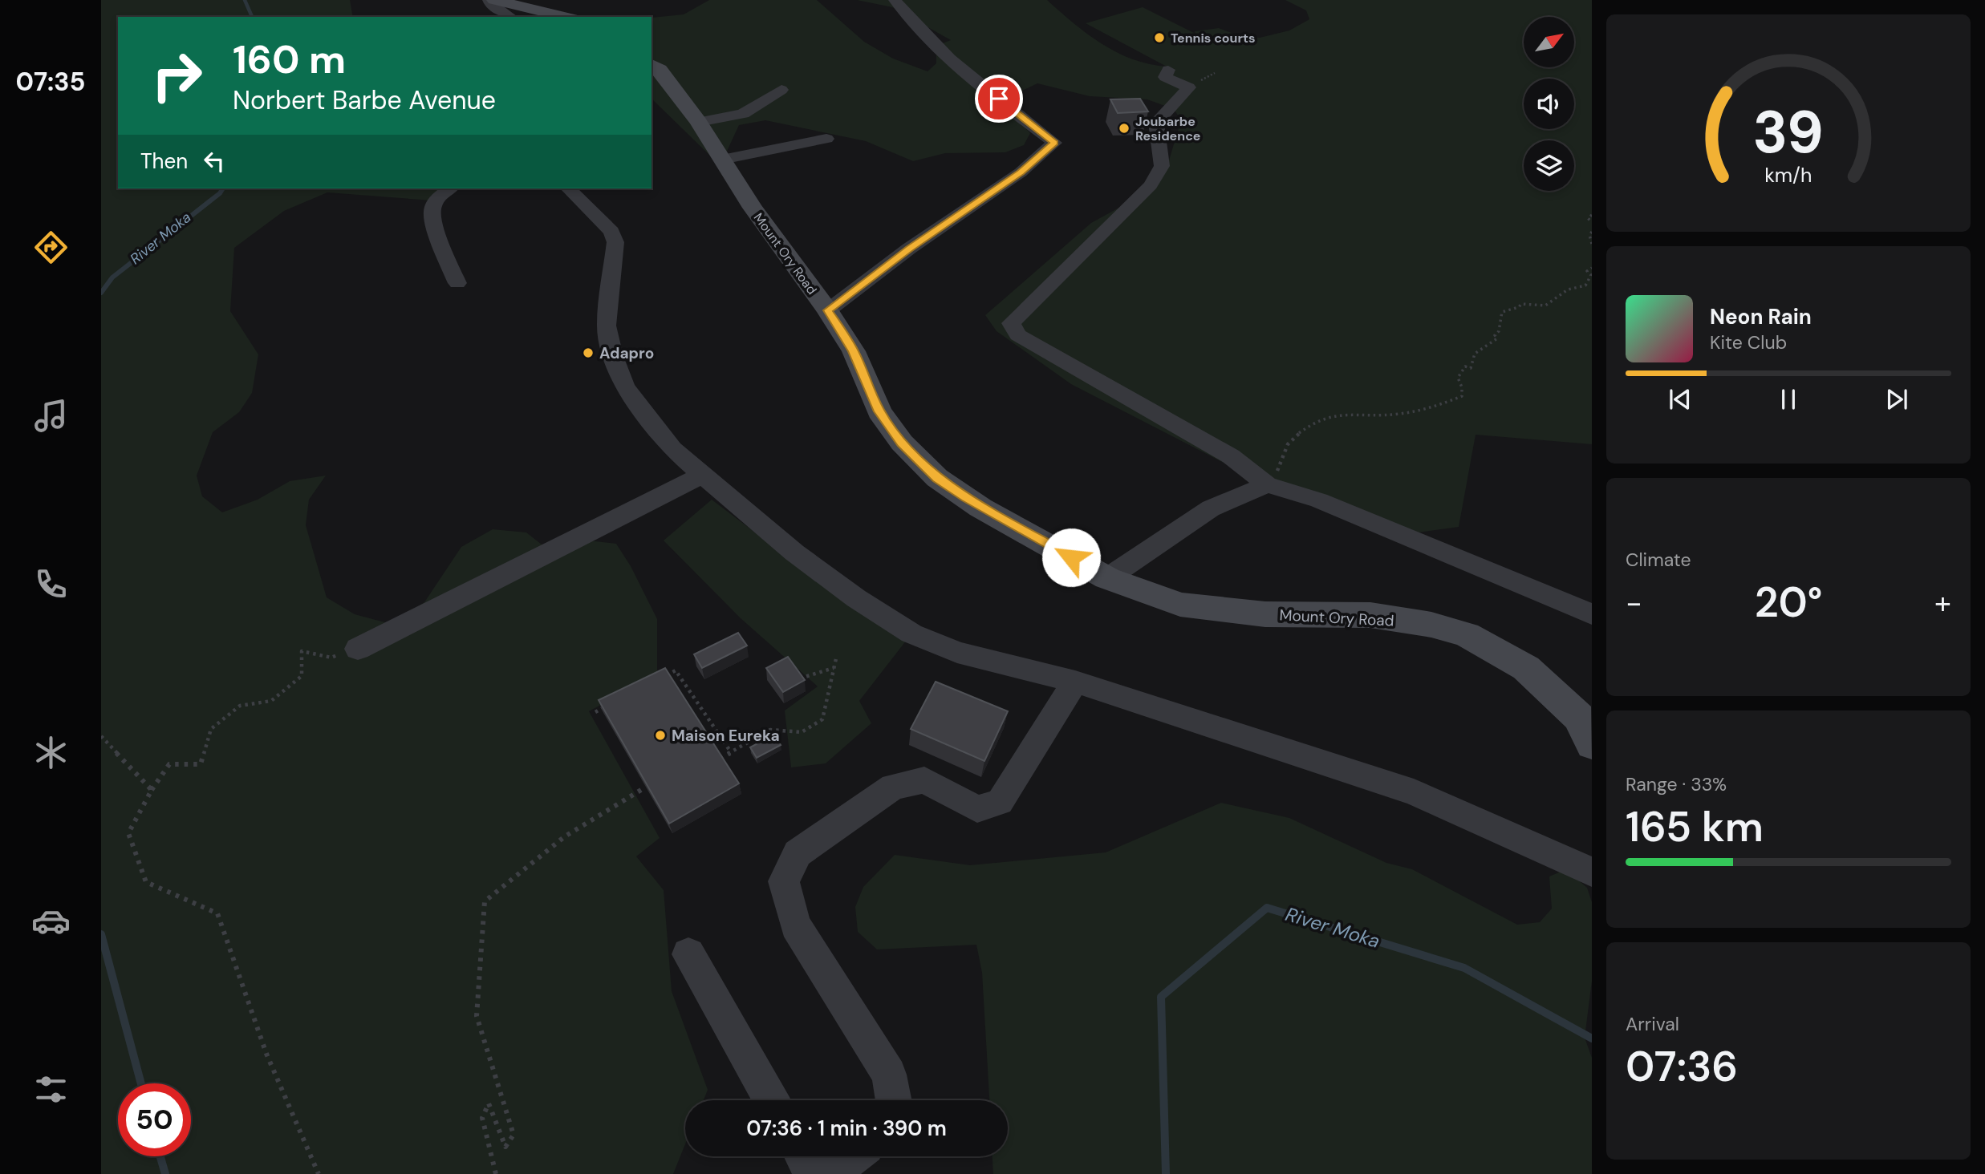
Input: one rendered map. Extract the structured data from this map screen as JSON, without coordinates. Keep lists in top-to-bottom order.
{
  "streets": {
    "main road": ["Mount Ory Road"]
  },
  "water": ["River Moka"],
  "places": [
    "Tennis courts",
    "Joubarbe Residence",
    "Adapro",
    "Maison Eureka"
  ],
  "north": "top right",
  "page": {
    "tabs": "07:35",
    "turn": ["160 m", "Norbert Barbe Avenue"],
    "then": "Then",
    "song": ["Neon Rain", "Kite Club"],
    "tile": [
      "Climate",
      ["Range · 33%", "165 km"],
      ["Arrival", "07:36"]
    ],
    "heat": ["−", "20°", "+"],
    "limit": "50",
    "trip": "07:36 · 1 min · 390 m",
    "gauge": ["39", "km/h"]
  }
}
